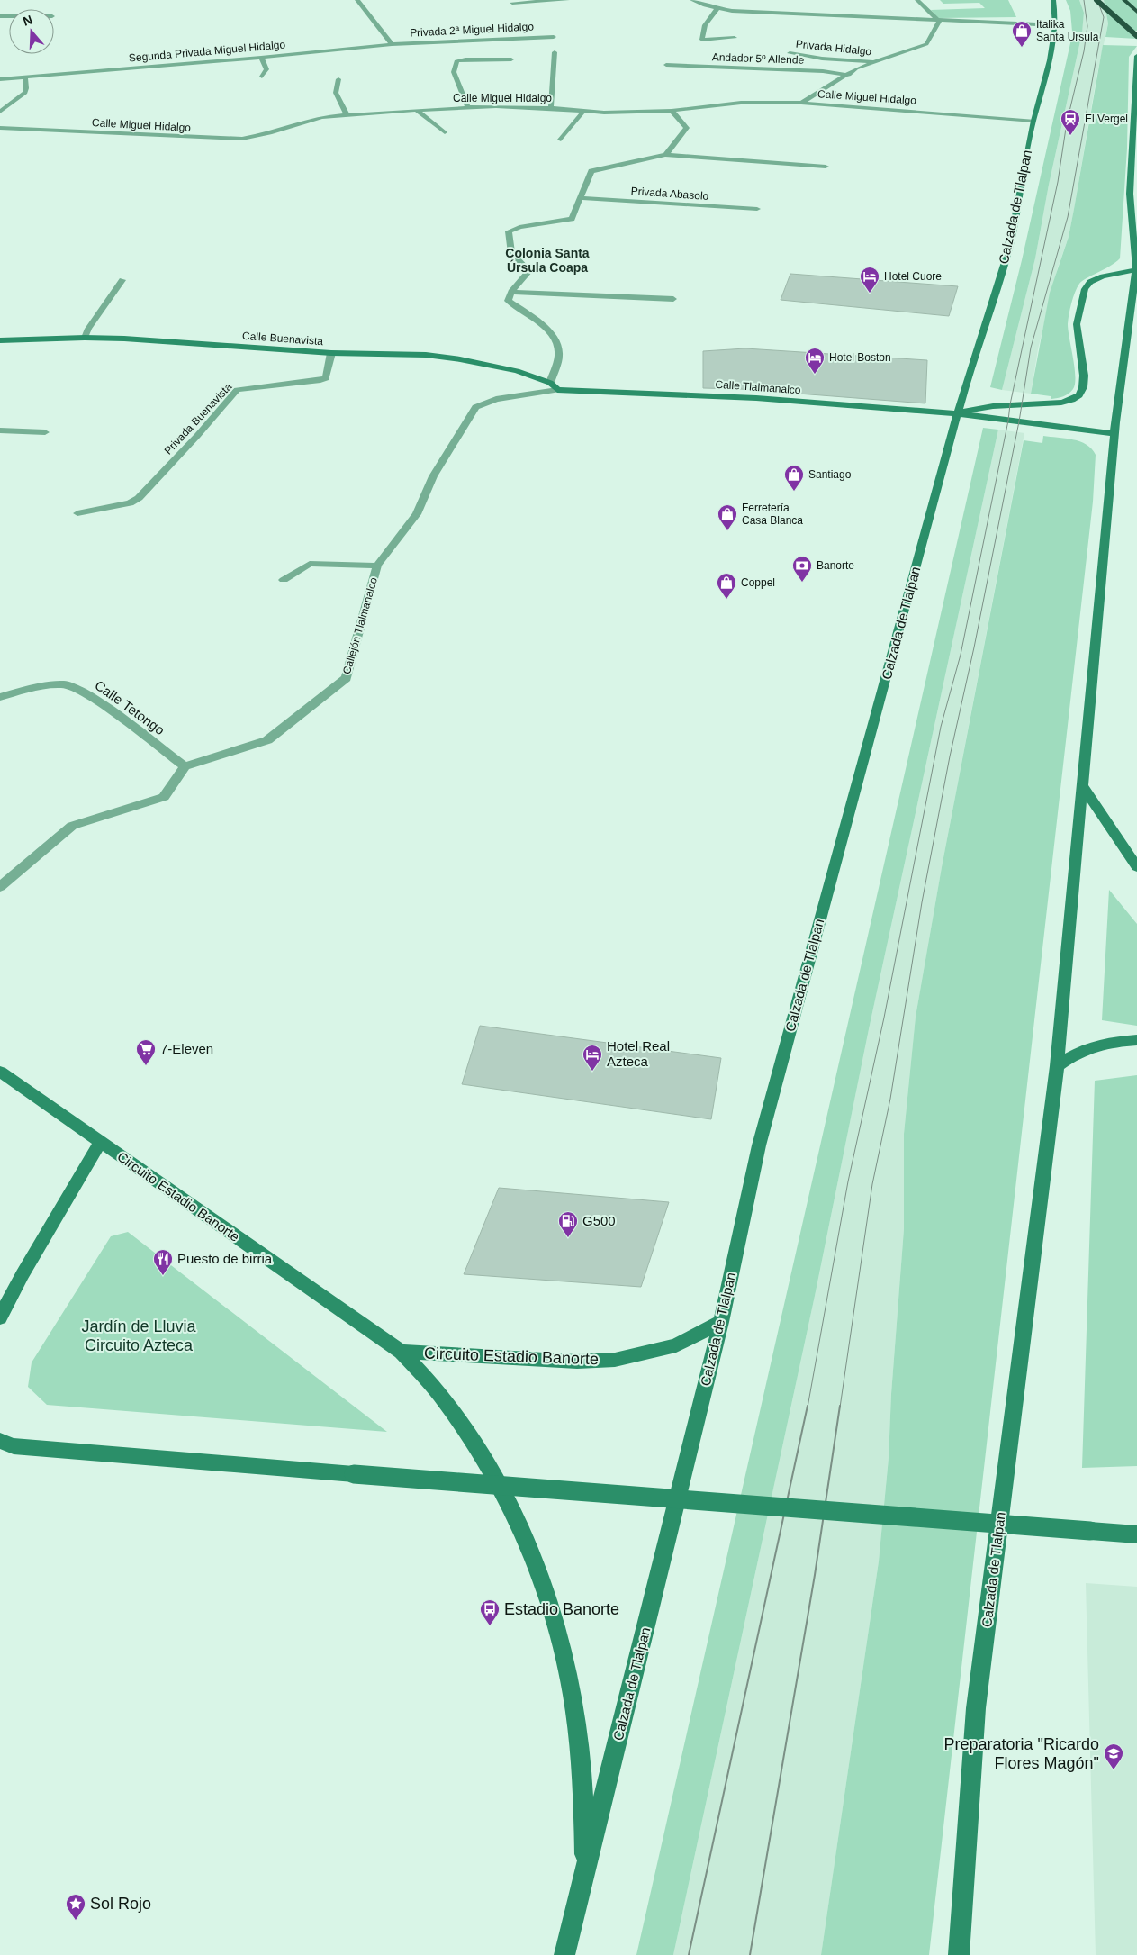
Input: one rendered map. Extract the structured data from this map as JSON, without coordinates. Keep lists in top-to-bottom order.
{
  "streets": {
    "main road": [
      "Calzada de Tlalpan",
      "Calle Buenavista",
      "Calle Tlalmanalco",
      "Circuito Estadio Banorte"
    ],
    "street": [
      "Privada 2ª Miguel Hidalgo",
      "Privada Hidalgo",
      "Segunda Privada Miguel Hidalgo",
      "Andador 5º Allende",
      "Calle Miguel Hidalgo",
      "Privada Abasolo",
      "Privada Buenavista",
      "Callejón Tlalmanalco",
      "Calle Tetongo"
    ]
  },
  "crossings": [
    ["Privada 2ª Miguel Hidalgo", "Segunda Privada Miguel Hidalgo"],
    ["Calle Miguel Hidalgo", "Calzada de Tlalpan"],
    ["Calzada de Tlalpan", "Calle Tlalmanalco"],
    ["Calzada de Tlalpan", "Circuito Estadio Banorte"],
    ["Calle Buenavista", "Calle Tlalmanalco"],
    ["Calle Buenavista", "Privada Buenavista"],
    ["Calle Buenavista", "Callejón Tlalmanalco"],
    ["Calle Tlalmanalco", "Callejón Tlalmanalco"],
    ["Callejón Tlalmanalco", "Calle Tetongo"]
  ],
  "districts": ["Colonia Santa Úrsula Coapa"],
  "parks": ["Jardín de Lluvia Circuito Azteca"],
  "places": {
    "shop": [
      "Italika Santa Ursula",
      "Santiago",
      "Ferretería Casa Blanca",
      "Coppel"
    ],
    "station": ["El Vergel"],
    "hotel": ["Hotel Cuore", "Hotel Boston", "Hotel Real Azteca"],
    "bank": ["Banorte"],
    "supermarket": ["7-Eleven"],
    "fuel station": ["G500"],
    "restaurant": ["Puesto de birria"],
    "bus stop": ["Estadio Banorte"],
    "school or university": ["Preparatoria \"Ricardo Flores Magón\""],
    "place": ["Sol Rojo"]
  },
  "north": "top"
}
